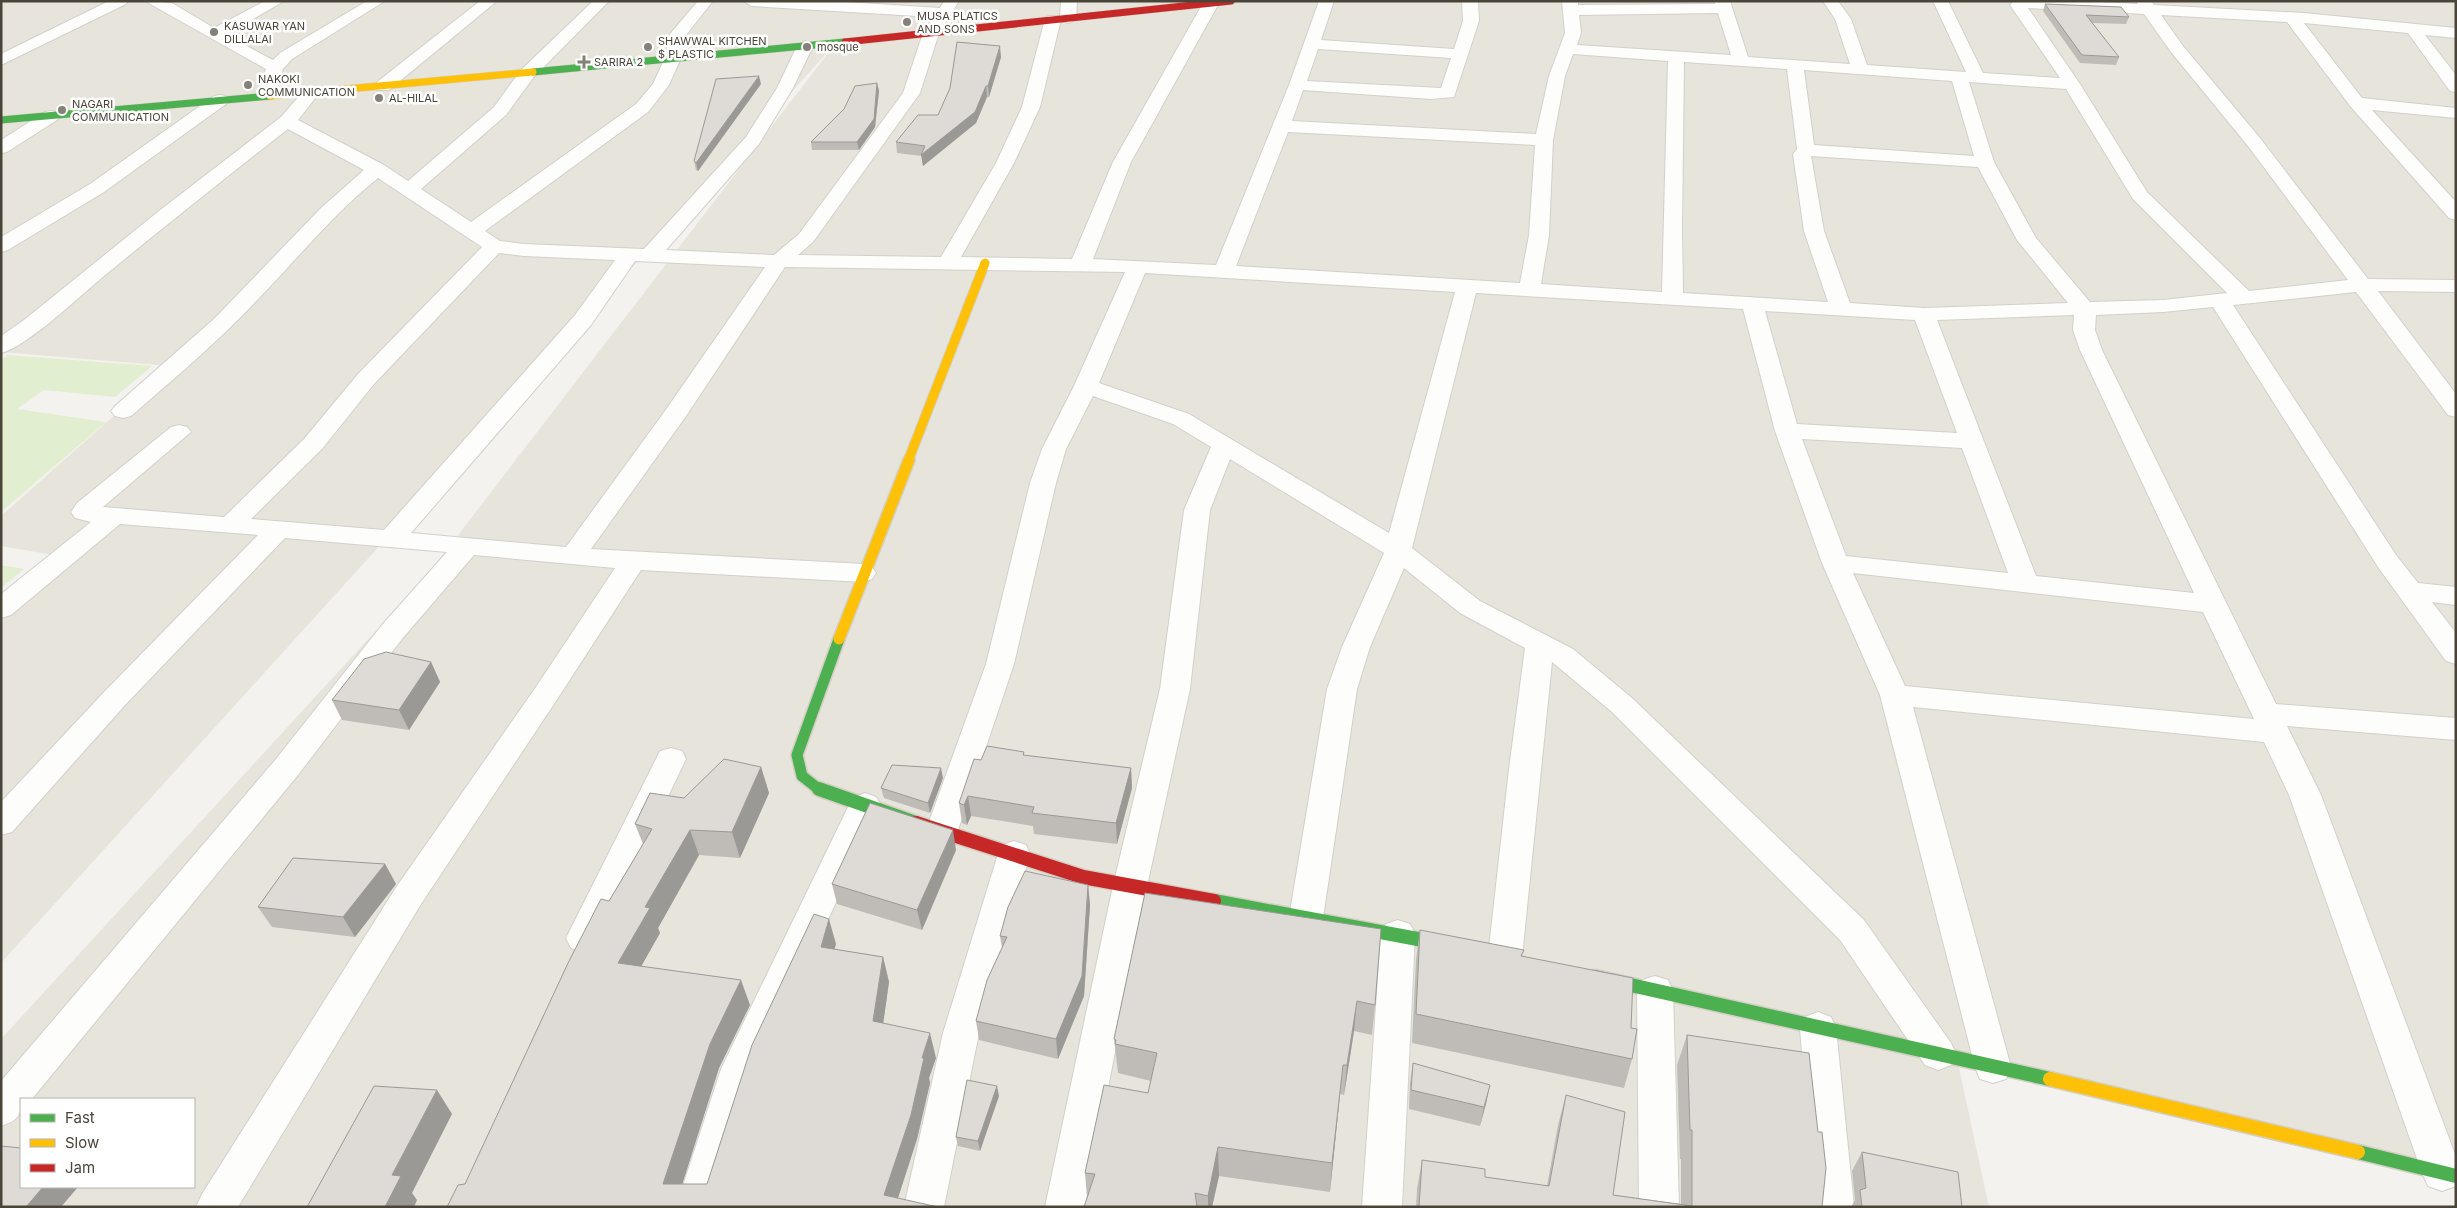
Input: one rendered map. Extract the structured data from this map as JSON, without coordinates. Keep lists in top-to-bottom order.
{
  "places": {
    "other": [
      "MUSA PLATICS AND SONS",
      "KASUWAR ƳAN DILLALAI",
      "SHAWWAL KITCHEN $ PLASTIC",
      "mosque",
      "NAKOKI COMMUNICATION",
      "AL-HILAL",
      "NAGARI COMMUNICATION"
    ],
    "health": ["SARIRA 2"]
  },
  "legend": ["Fast", "Slow", "Jam"]
}
